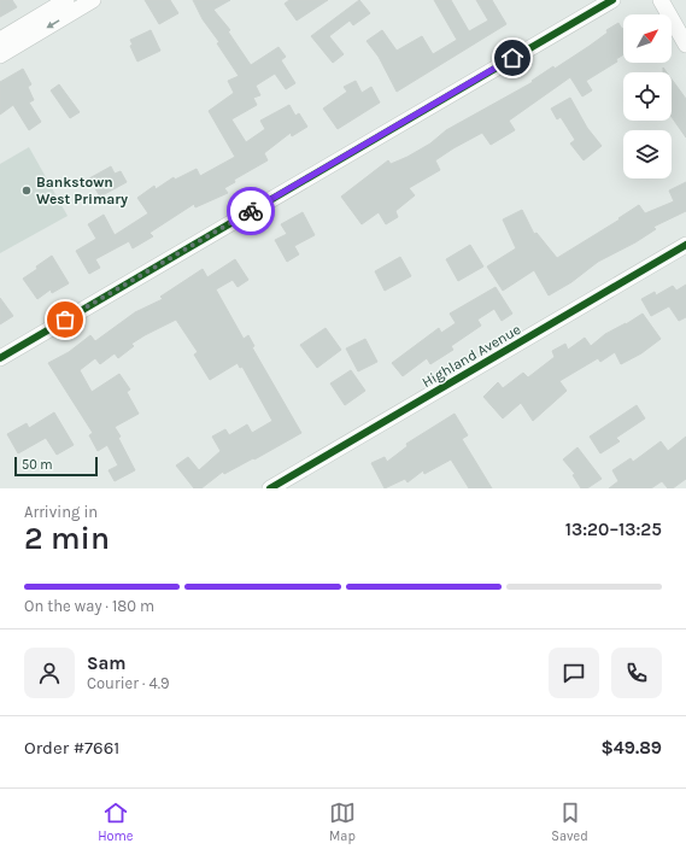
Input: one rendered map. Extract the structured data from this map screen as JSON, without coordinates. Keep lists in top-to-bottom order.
{
  "streets": {
    "street": ["Highland Avenue"]
  },
  "places": ["Bankstown West Primary"],
  "scale_bar": "50 m",
  "north": "top right",
  "page": {
    "scale": "50 m",
    "heading": ["2 min", "Arriving in", "13:20–13:25"],
    "panel": [
      "Sam",
      "Courier · 4.9",
      "Order #7661",
      "$49.89"
    ],
    "bar": "On the way · 180 m",
    "tabs": ["Home", "Map", "Saved"]
  }
}
